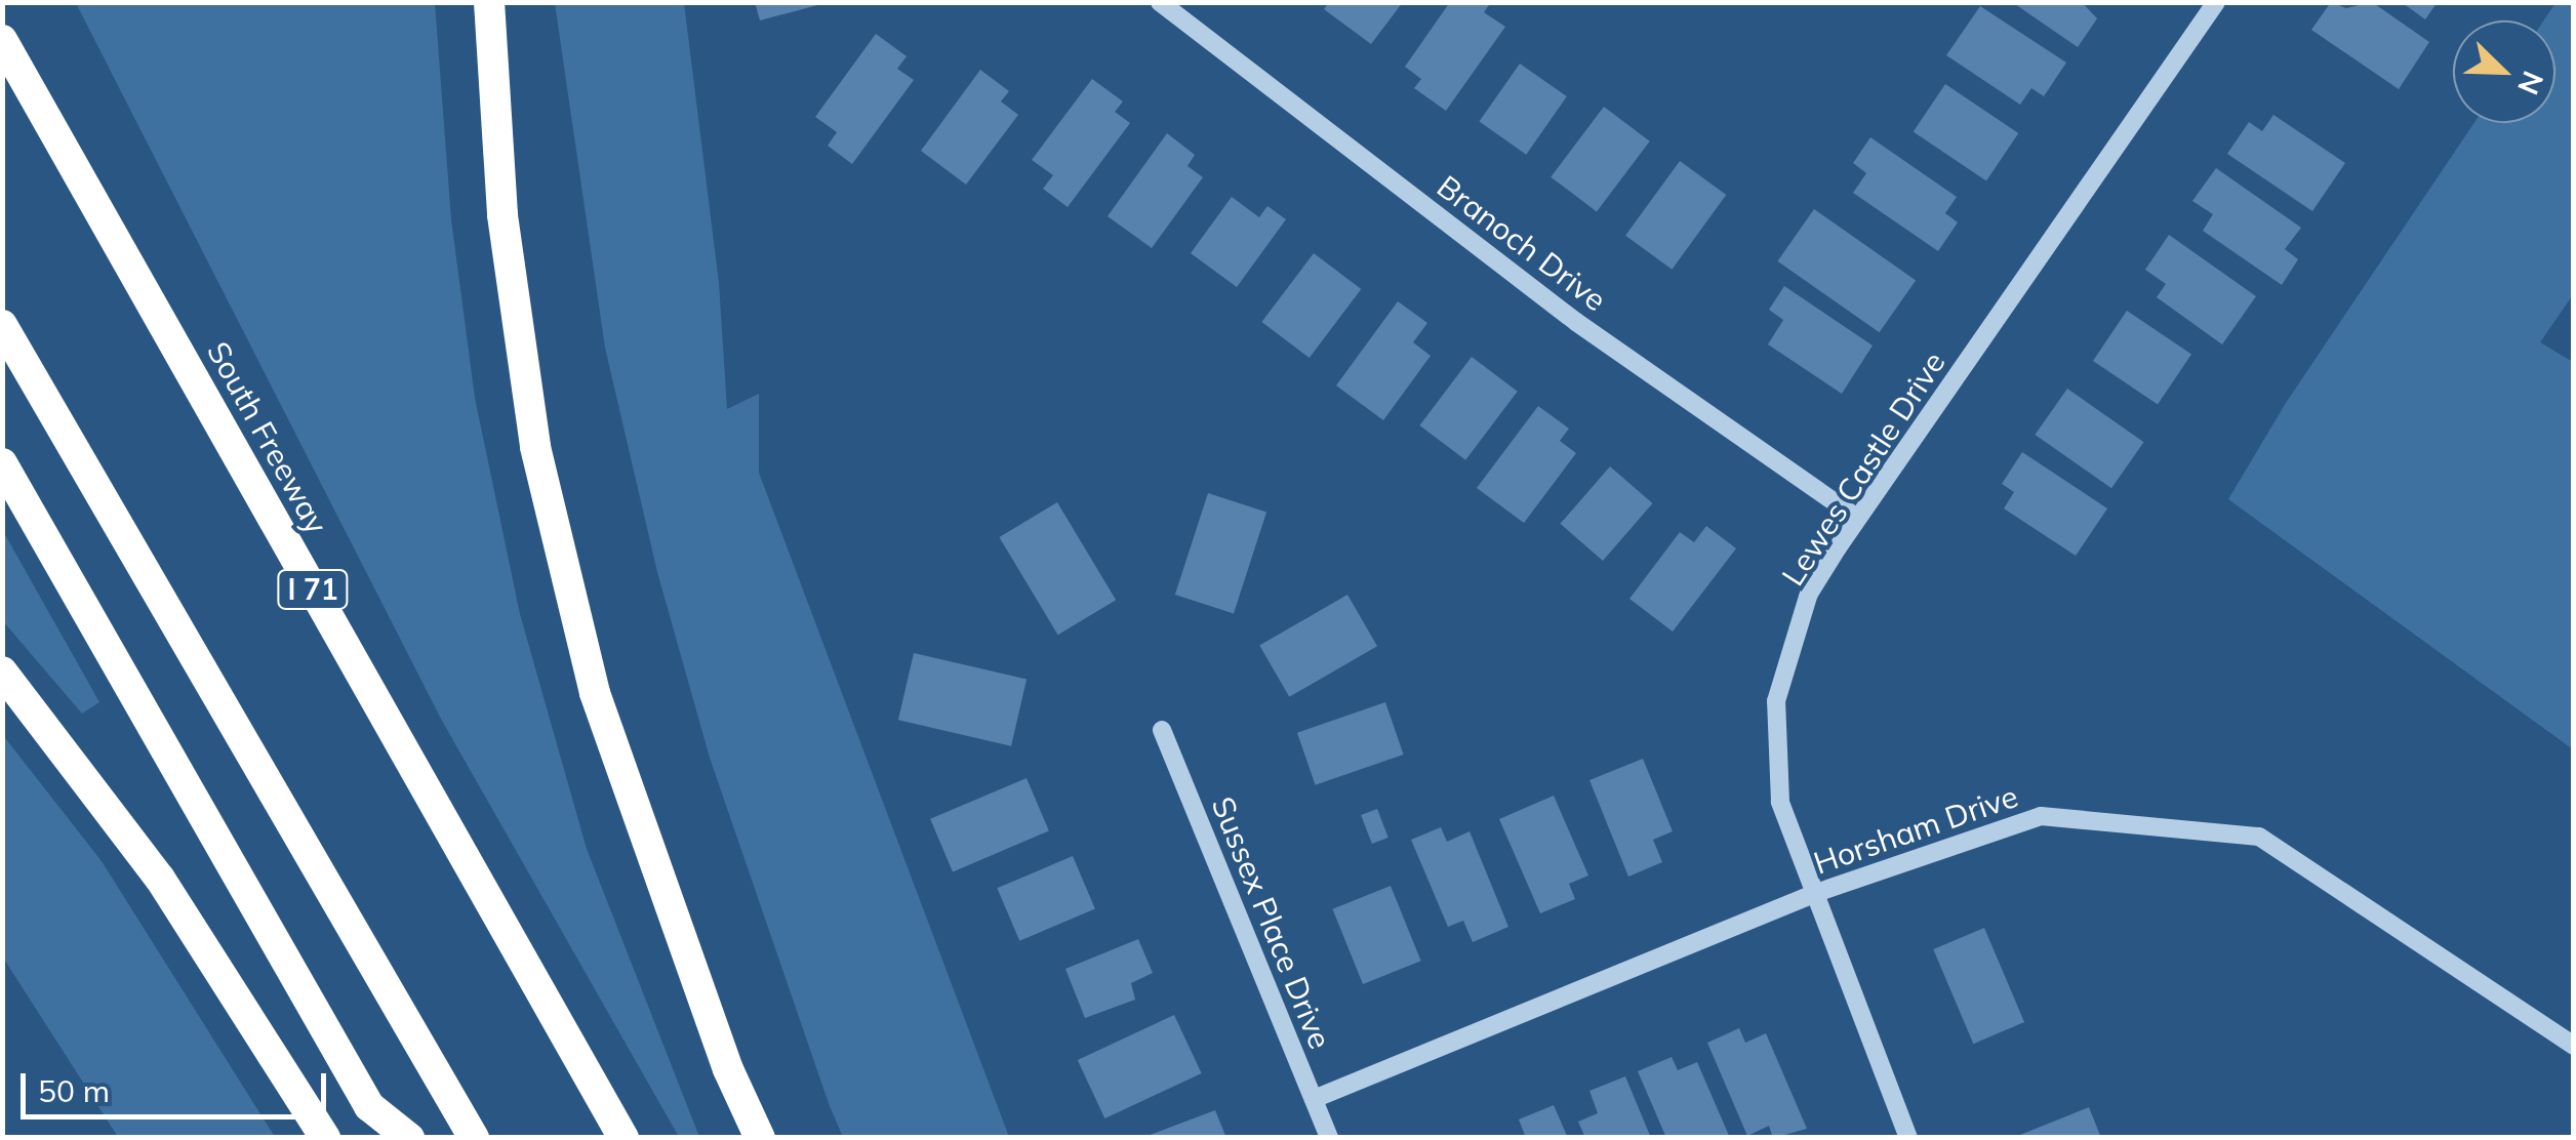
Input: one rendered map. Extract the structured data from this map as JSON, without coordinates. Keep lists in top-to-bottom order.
{
  "streets": {
    "highway": ["South Freeway", "I 71"],
    "street": [
      "Branoch Drive",
      "Lewes Castle Drive",
      "Horsham Drive",
      "Sussex Place Drive"
    ]
  },
  "crossings": [
    ["Branoch Drive", "Lewes Castle Drive"],
    ["Lewes Castle Drive", "Horsham Drive"],
    ["Horsham Drive", "Sussex Place Drive"]
  ],
  "scale_bar": "50 m",
  "north": "bottom right"
}
